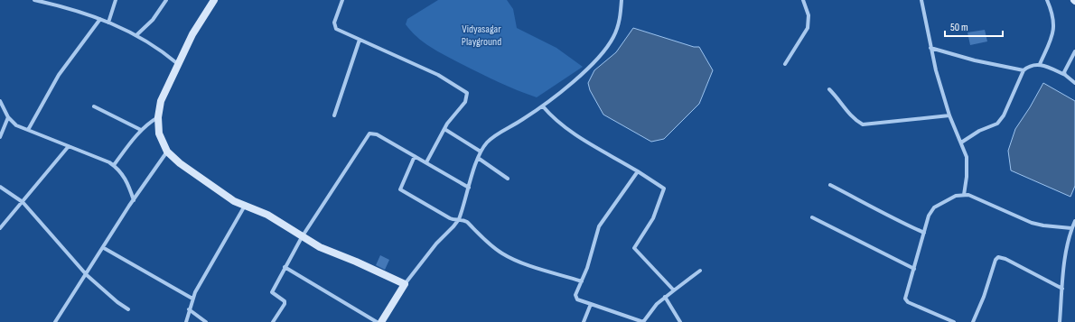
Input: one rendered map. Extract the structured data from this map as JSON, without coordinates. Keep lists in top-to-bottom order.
{
  "parks": ["Vidyasagar Playground"],
  "scale_bar": "50 m"
}
